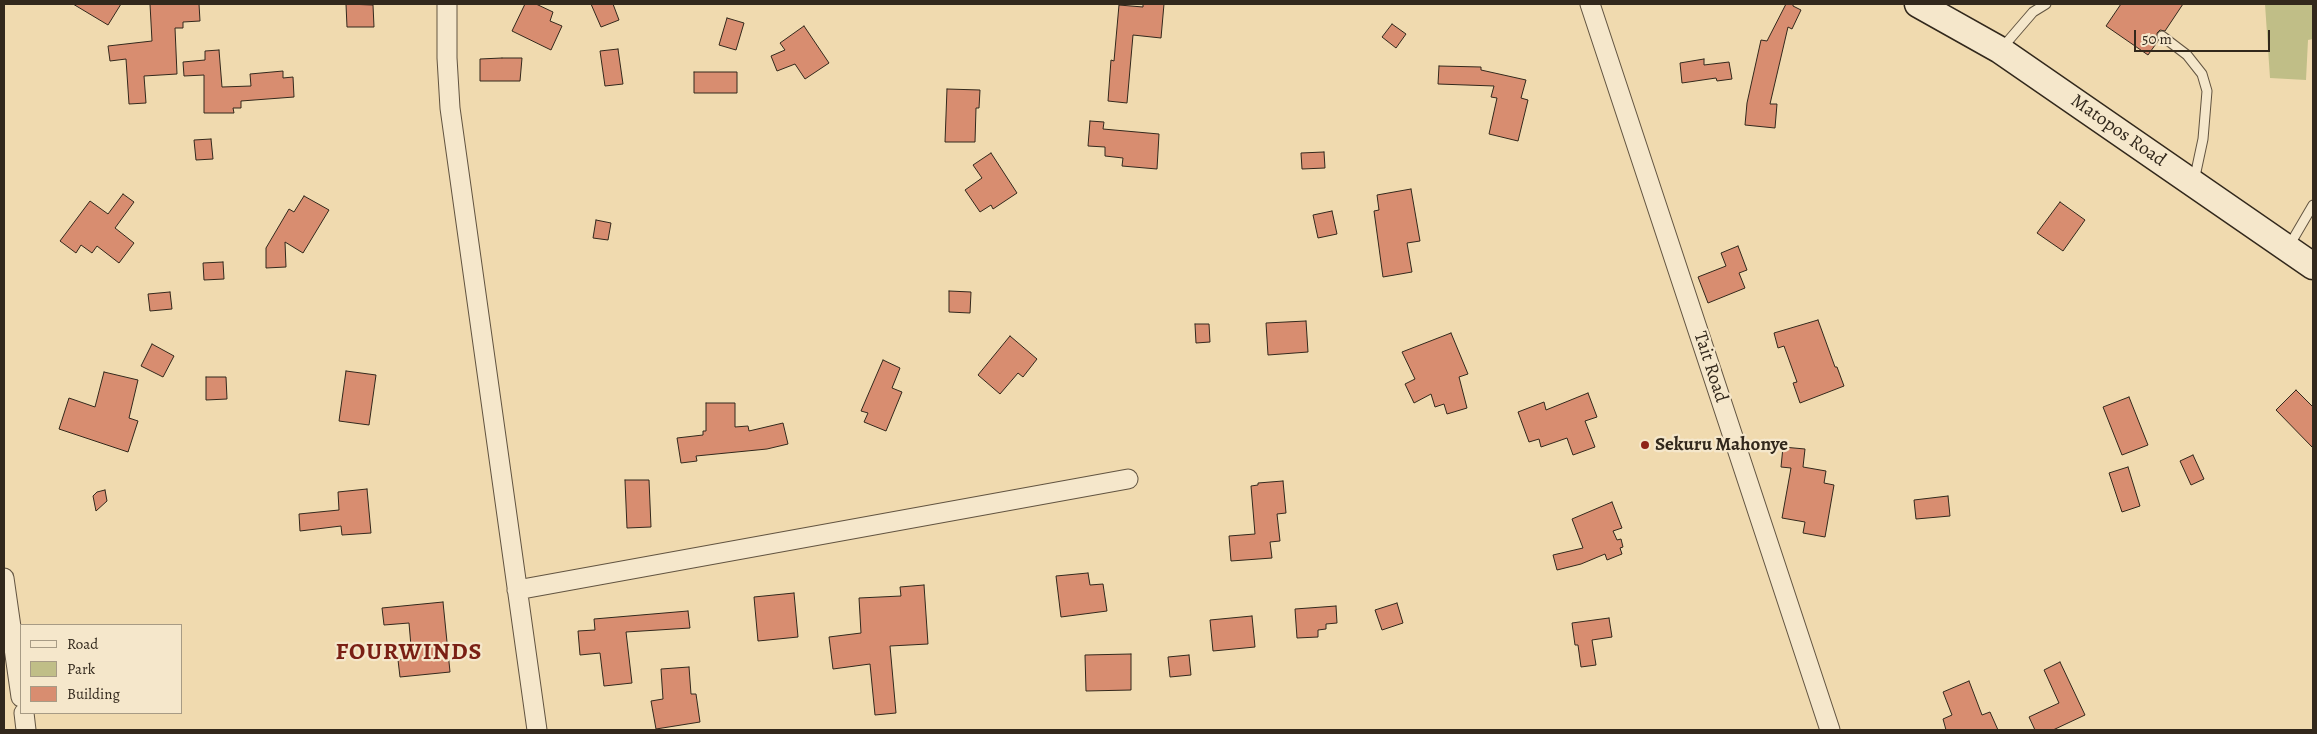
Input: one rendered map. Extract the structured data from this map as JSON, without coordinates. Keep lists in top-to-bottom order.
{
  "streets": {
    "main road": ["Matopos Road"],
    "street": ["Tait Road"]
  },
  "districts": ["FOURWINDS"],
  "places": ["Sekuru Mahonye"],
  "legend": ["Road", "Park", "Building"],
  "scale_bar": "50 m"
}
